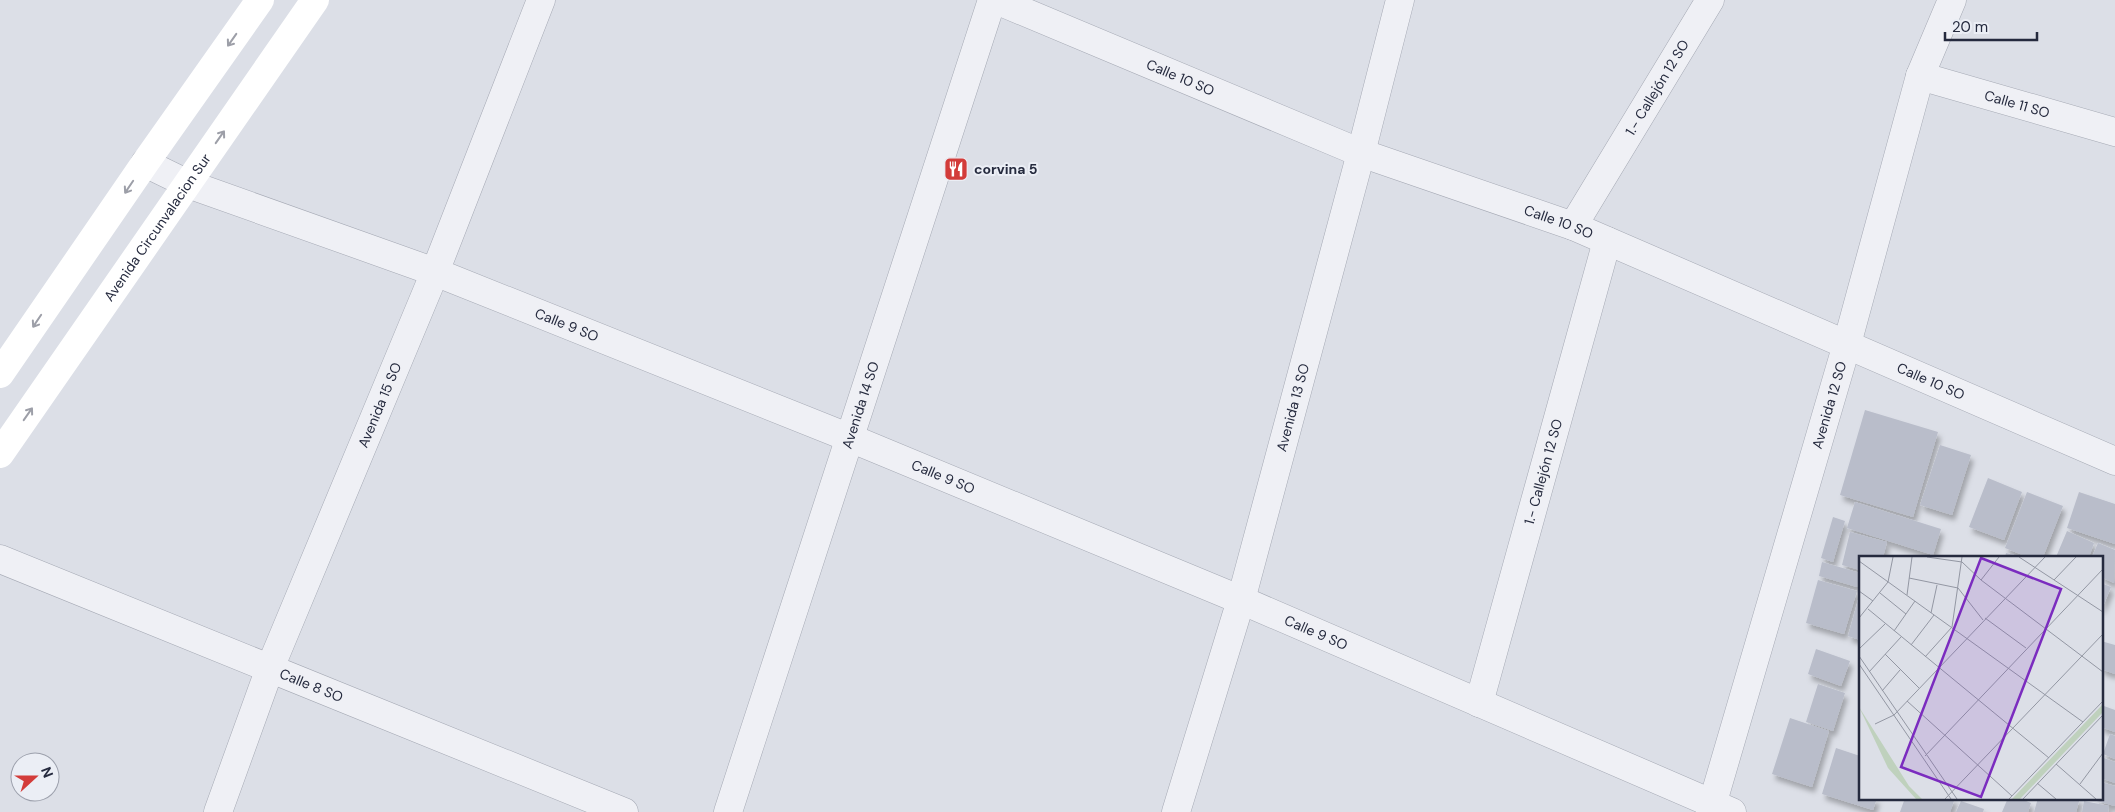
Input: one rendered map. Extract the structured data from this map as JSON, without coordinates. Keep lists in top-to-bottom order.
{
  "streets": {
    "main road": ["Avenida Circunvalacion Sur"],
    "street": [
      "Calle 10 SO",
      "1.- Callejón 12 SO",
      "Calle 11 SO",
      "Calle 9 SO",
      "Avenida 12 SO",
      "Avenida 15 SO",
      "Avenida 14 SO",
      "Avenida 13 SO",
      "Calle 8 SO"
    ]
  },
  "crossings": [
    ["Calle 10 SO", "1.- Callejón 12 SO"],
    ["Calle 10 SO", "Avenida 12 SO"],
    ["Calle 10 SO", "Avenida 14 SO"],
    ["Calle 10 SO", "Avenida 13 SO"],
    ["1.- Callejón 12 SO", "Calle 9 SO"],
    ["Calle 11 SO", "Avenida 12 SO"],
    ["Avenida Circunvalacion Sur", "Calle 9 SO"],
    ["Calle 9 SO", "Avenida 12 SO"],
    ["Calle 9 SO", "Avenida 15 SO"],
    ["Calle 9 SO", "Avenida 14 SO"],
    ["Calle 9 SO", "Avenida 13 SO"],
    ["Avenida 15 SO", "Calle 8 SO"]
  ],
  "places": {
    "restaurant": ["corvina 5"]
  },
  "scale_bar": "20 m",
  "north": "right"
}
